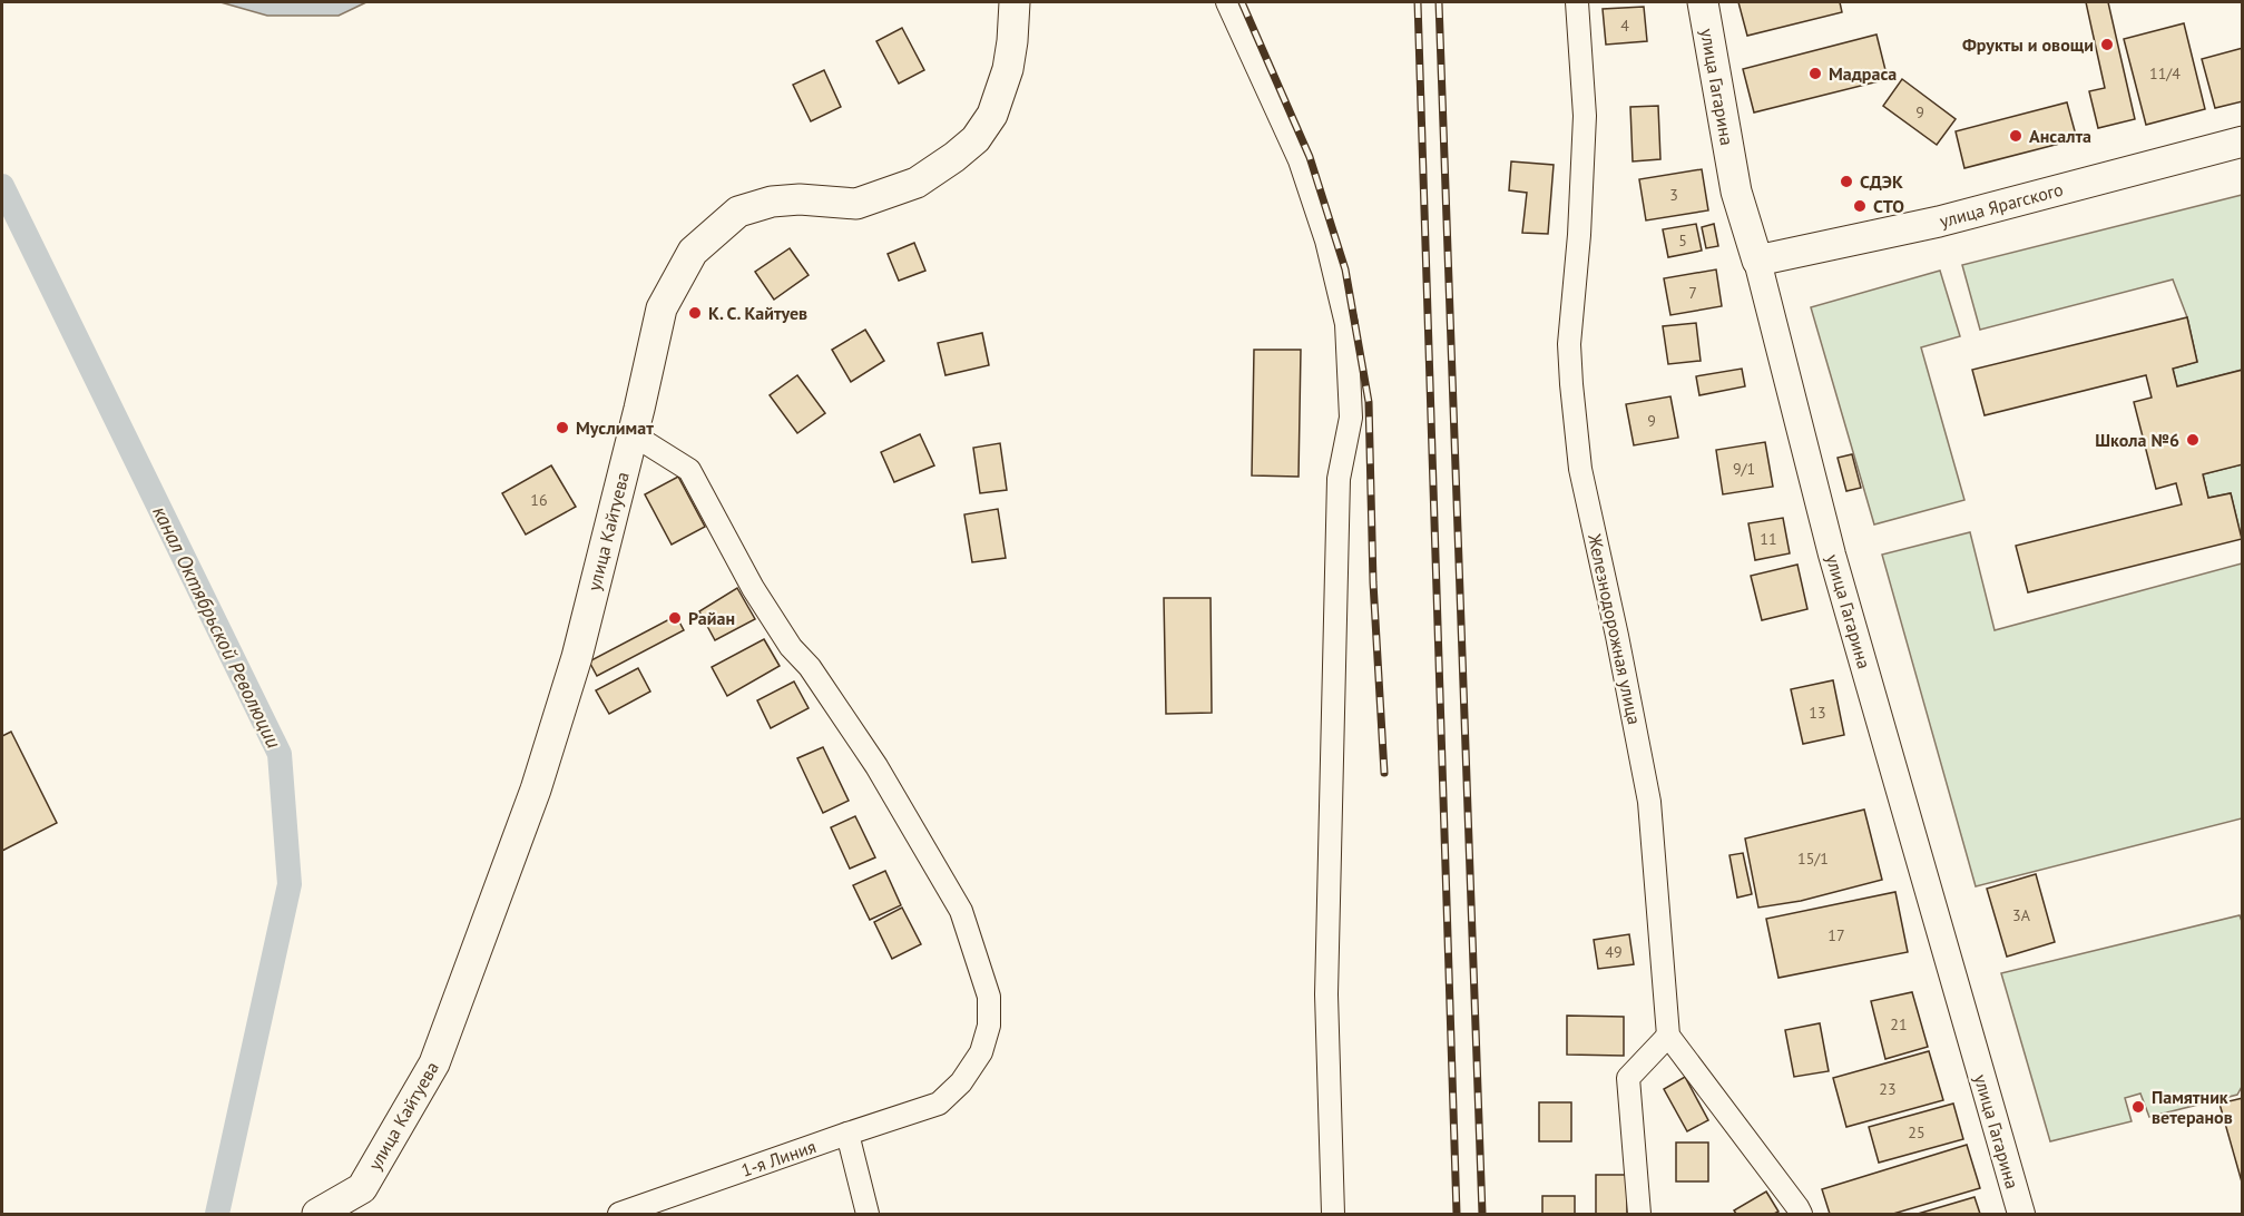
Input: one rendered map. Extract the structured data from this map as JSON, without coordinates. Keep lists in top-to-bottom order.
{
  "streets": {
    "main road": ["улица Гагарина", "улица Ярагского", "улица Кайтуева"],
    "street": ["Железнодорожная улица", "1-я Линия"]
  },
  "crossings": [
    ["улица Гагарина", "улица Ярагского"],
    ["улица Кайтуева", "1-я Линия"]
  ],
  "water": ["канал Октябрьской Революции"],
  "places": [
    "Фрукты и овощи",
    "Мадраса",
    "Ансалта",
    "СДЭК",
    "СТО",
    "К. С. Кайтуев",
    "Муслимат",
    "Школа №6",
    "Райан",
    "Памятник ветеранов"
  ],
  "house_numbers": [
    "4",
    "11/4",
    "9",
    "3",
    "5",
    "7",
    "9",
    "9/1",
    "16",
    "11",
    "13",
    "15/1",
    "3А",
    "17",
    "49",
    "21",
    "23",
    "25"
  ]
}
